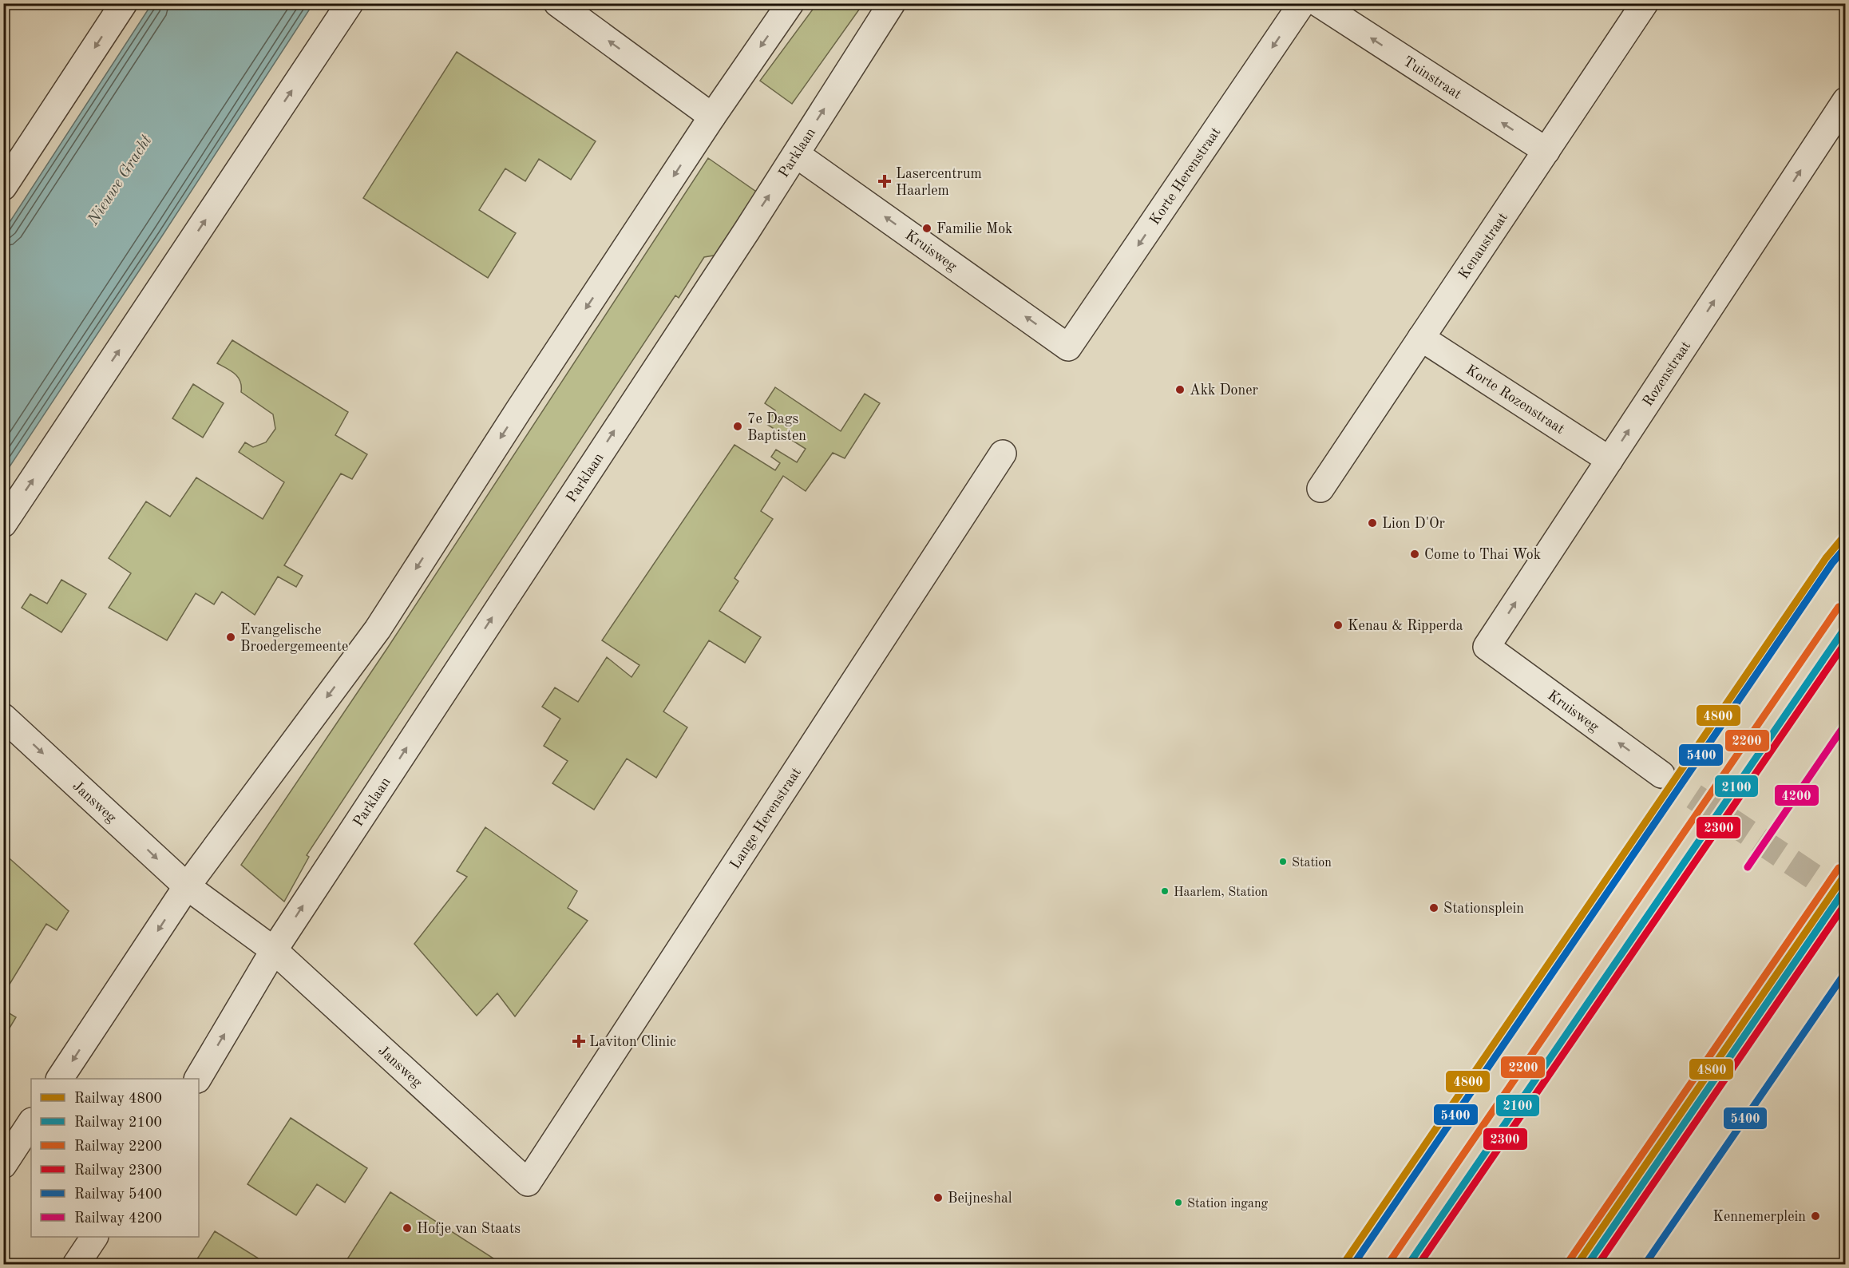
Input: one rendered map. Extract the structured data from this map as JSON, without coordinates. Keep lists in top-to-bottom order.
{
  "streets": {
    "street": [
      "Tuinstraat",
      "Parklaan",
      "Korte Herenstraat",
      "Kenaustraat",
      "Kruisweg",
      "Rozenstraat",
      "Korte Rozenstraat",
      "Jansweg",
      "Lange Herenstraat"
    ]
  },
  "crossings": [
    ["Tuinstraat", "Kenaustraat"],
    ["Parklaan", "Kruisweg"],
    ["Parklaan", "Jansweg"],
    ["Korte Herenstraat", "Kruisweg"],
    ["Kenaustraat", "Korte Rozenstraat"],
    ["Kruisweg", "Rozenstraat"],
    ["Rozenstraat", "Korte Rozenstraat"],
    ["Jansweg", "Lange Herenstraat"]
  ],
  "one_way": [
    "Tuinstraat",
    "Korte Herenstraat",
    "Kruisweg",
    "Rozenstraat",
    "Jansweg"
  ],
  "water": ["Nieuwe Gracht"],
  "places": {
    "health": ["Lasercentrum Haarlem", "Laviton Clinic"],
    "other": [
      "Familie Mok",
      "Akk Doner",
      "7e Dags Baptisten",
      "Lion D'Or",
      "Come to Thai Wok",
      "Kenau & Ripperda",
      "Evangelische Broedergemeente",
      "Station",
      "Haarlem, Station",
      "Stationsplein",
      "Beijneshal",
      "Station ingang",
      "Kennemerplein",
      "Hofje van Staats"
    ]
  },
  "lines": [
    "rail line 4800",
    "rail line 5400",
    "rail line 2200",
    "rail line 2100",
    "rail line 2300",
    "rail line 4200"
  ],
  "legend": [
    "Railway 4800",
    "Railway 2100",
    "Railway 2200",
    "Railway 2300",
    "Railway 5400",
    "Railway 4200"
  ]
}
